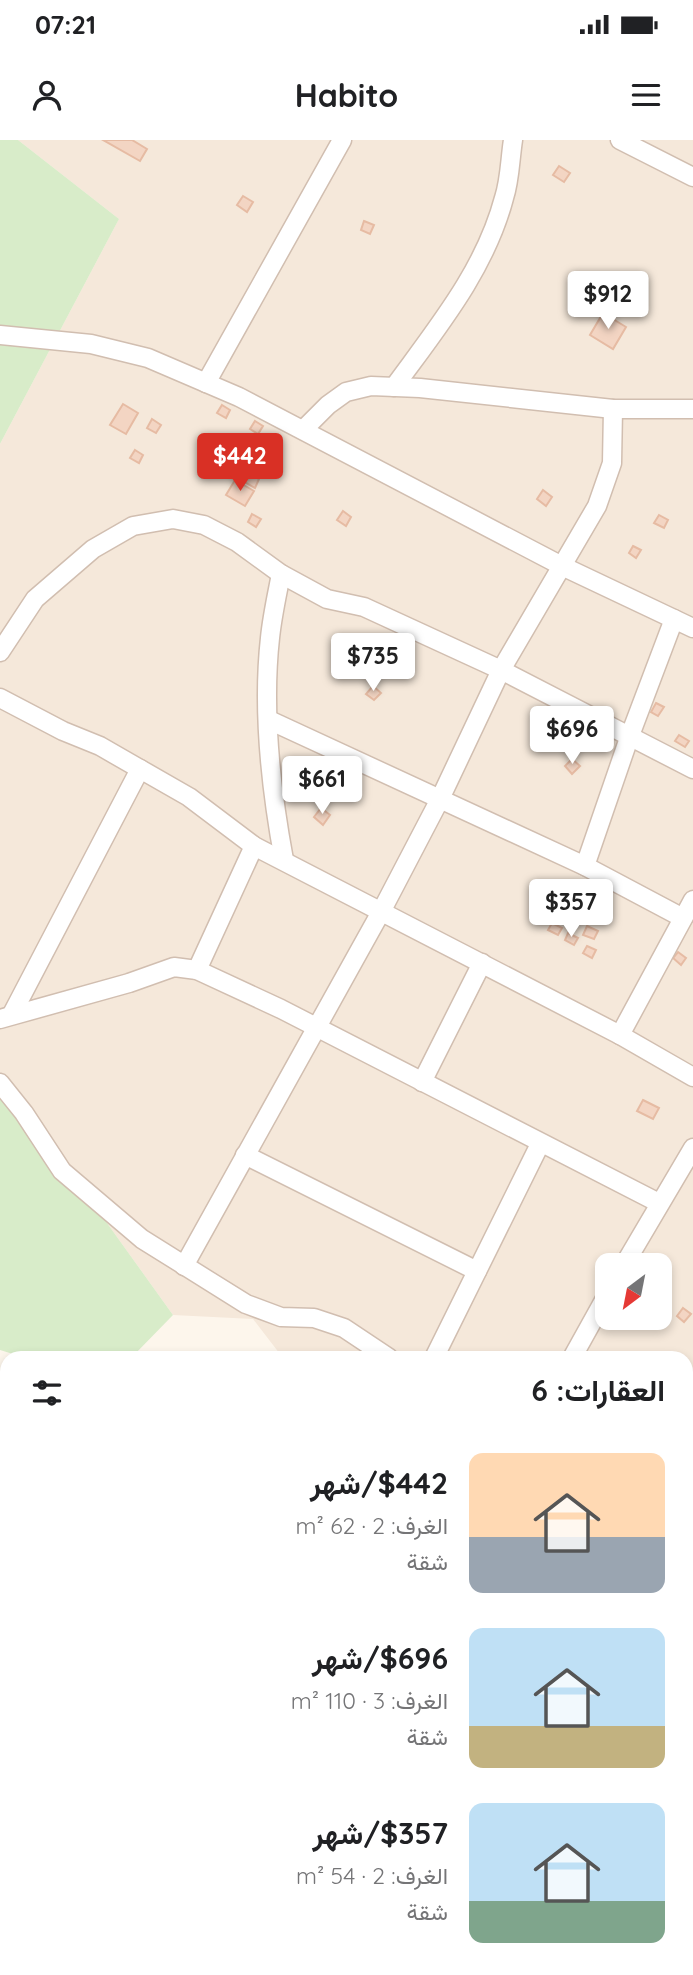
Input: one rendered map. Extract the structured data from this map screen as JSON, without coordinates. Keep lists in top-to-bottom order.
{
  "north": "bottom left",
  "page": {
    "status": "07:21",
    "header": "Habito",
    "price": [
      "$912",
      "$442",
      "$735",
      "$696",
      "$661",
      "$357"
    ],
    "heading": "العقارات: 6",
    "list": [
      {
        "name": "$442/شهر",
        "note": "الغرف: 2 · 62 m² · شقة"
      },
      {
        "name": "$696/شهر",
        "note": "الغرف: 3 · 110 m² · شقة"
      },
      {
        "name": "$357/شهر",
        "note": "الغرف: 2 · 54 m² · شقة"
      }
    ]
  }
}
